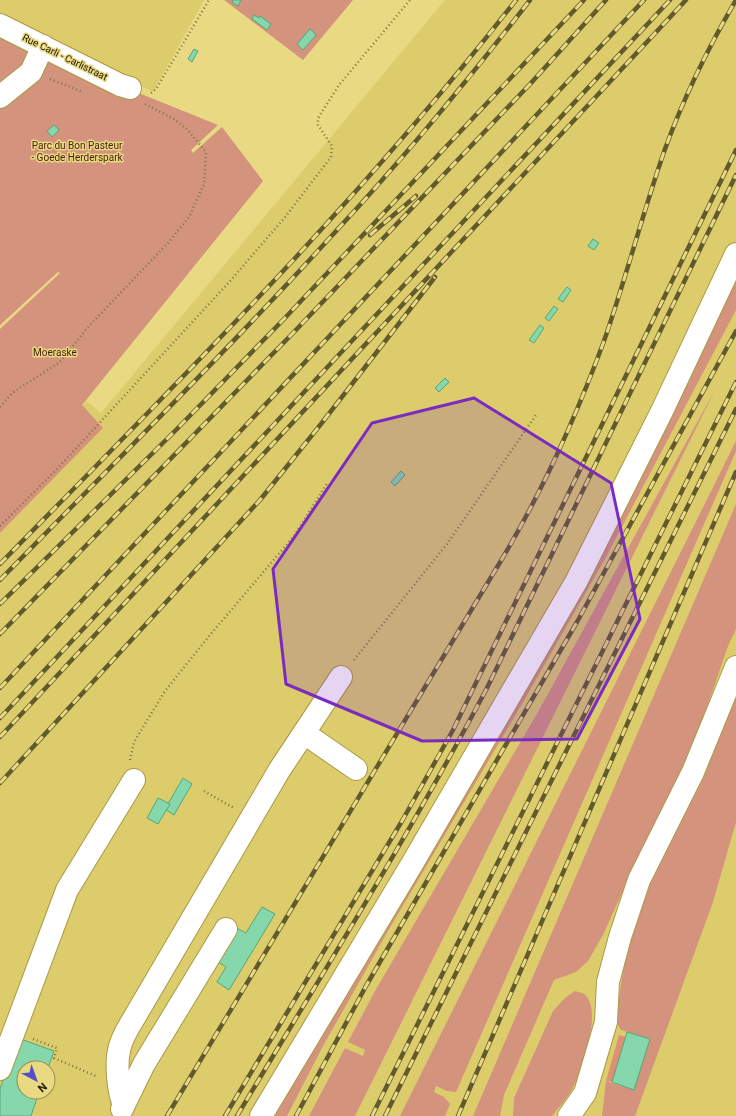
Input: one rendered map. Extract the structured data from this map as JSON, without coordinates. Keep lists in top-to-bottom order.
{
  "streets": {
    "street": ["Rue Carli - Carlistraat"]
  },
  "parks": ["Parc du Bon Pasteur - Goede Herderspark", "Moeraske"],
  "north": "bottom right"
}
